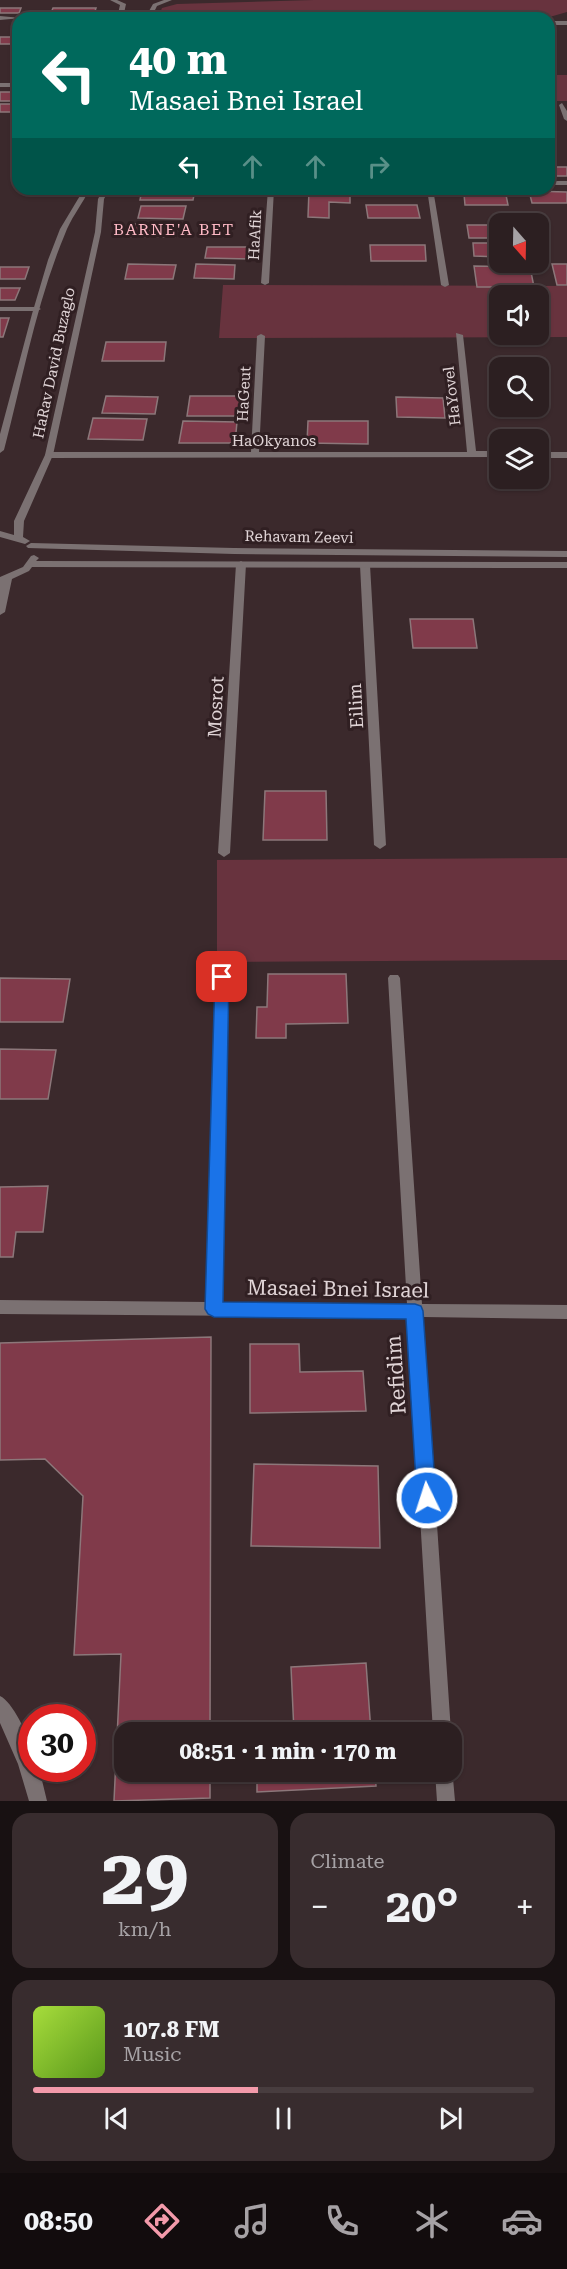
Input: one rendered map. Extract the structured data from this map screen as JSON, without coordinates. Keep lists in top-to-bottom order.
{
  "streets": {
    "street": [
      "HaAfik",
      "HaRav David Buzaglo",
      "HaGeut",
      "HaYovel",
      "HaOkyanos",
      "Rehavam Zeevi",
      "Eilim",
      "Mosrot",
      "Masaei Bnei Israel",
      "Refidim"
    ]
  },
  "crossings": [
    ["HaRav David Buzaglo", "HaOkyanos"],
    ["HaGeut", "HaOkyanos"],
    ["HaYovel", "HaOkyanos"],
    ["Rehavam Zeevi", "Eilim"],
    ["Rehavam Zeevi", "Mosrot"],
    ["Masaei Bnei Israel", "Refidim"]
  ],
  "districts": ["BARNE'A BET"],
  "north": "bottom",
  "page": {
    "turn": ["40 m", "Masaei Bnei Israel"],
    "limit": "30",
    "trip": "08:51 · 1 min · 170 m",
    "tile": [
      ["29", "km/h"],
      "Climate"
    ],
    "heat": ["−", "20°", "+"],
    "song": ["107.8 FM", "Music"],
    "tabs": "08:50"
  }
}
